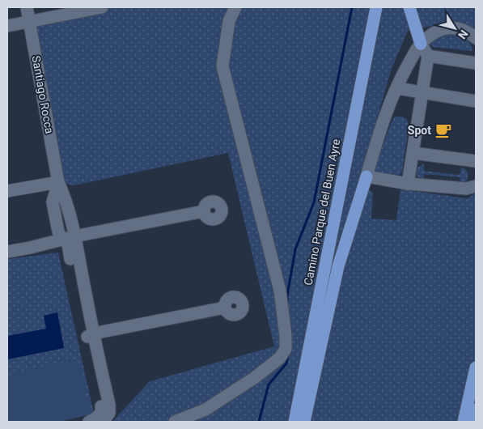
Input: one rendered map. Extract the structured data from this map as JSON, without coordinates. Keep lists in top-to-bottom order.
{
  "streets": {
    "highway": ["Camino Parque del Buen Ayre"],
    "street": ["Santiago Rocca"]
  },
  "places": {
    "cafe": ["Spot"]
  },
  "north": "bottom right"
}
